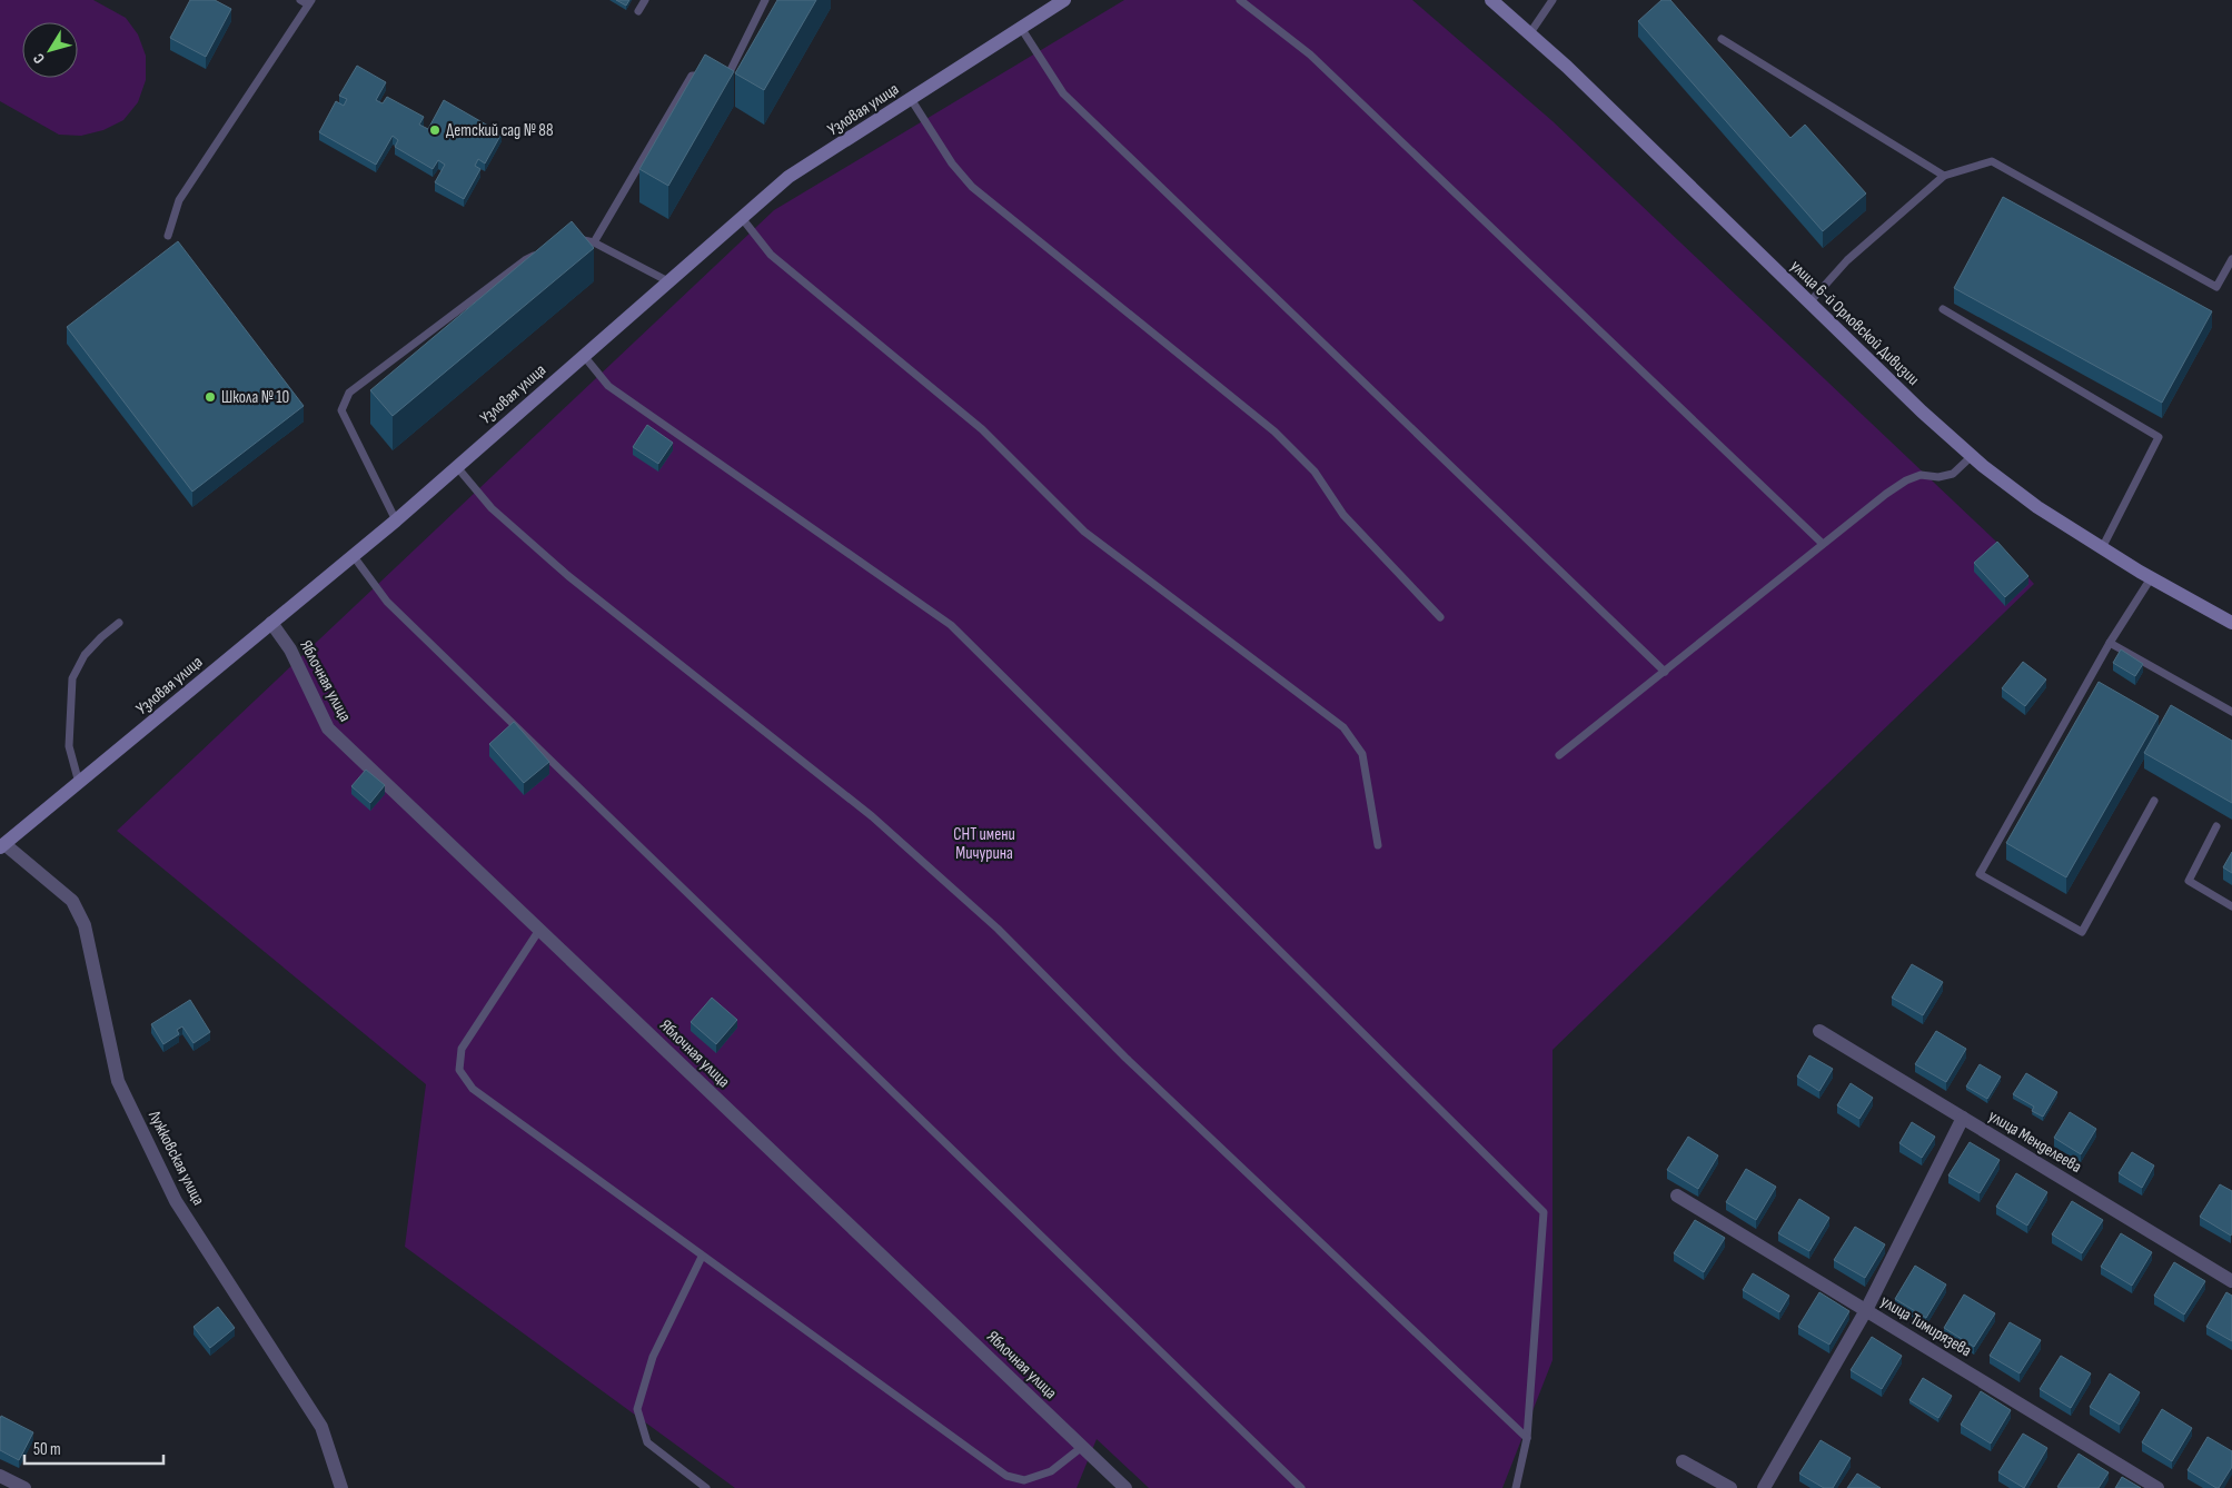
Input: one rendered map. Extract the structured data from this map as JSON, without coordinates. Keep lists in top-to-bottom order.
{
  "streets": {
    "street": [
      "Узловая улица",
      "улица 6-й Орловской Дивизии",
      "Яблочная улица",
      "улица Менделеева",
      "Лужковская улица",
      "улица Тимирязева"
    ]
  },
  "crossings": [
    ["Узловая улица", "Яблочная улица"],
    ["Узловая улица", "Лужковская улица"]
  ],
  "parks": ["СНТ имени Мичурина"],
  "places": ["Детский сад № 88", "Школа № 10"],
  "scale_bar": "50 m",
  "north": "bottom left"
}
